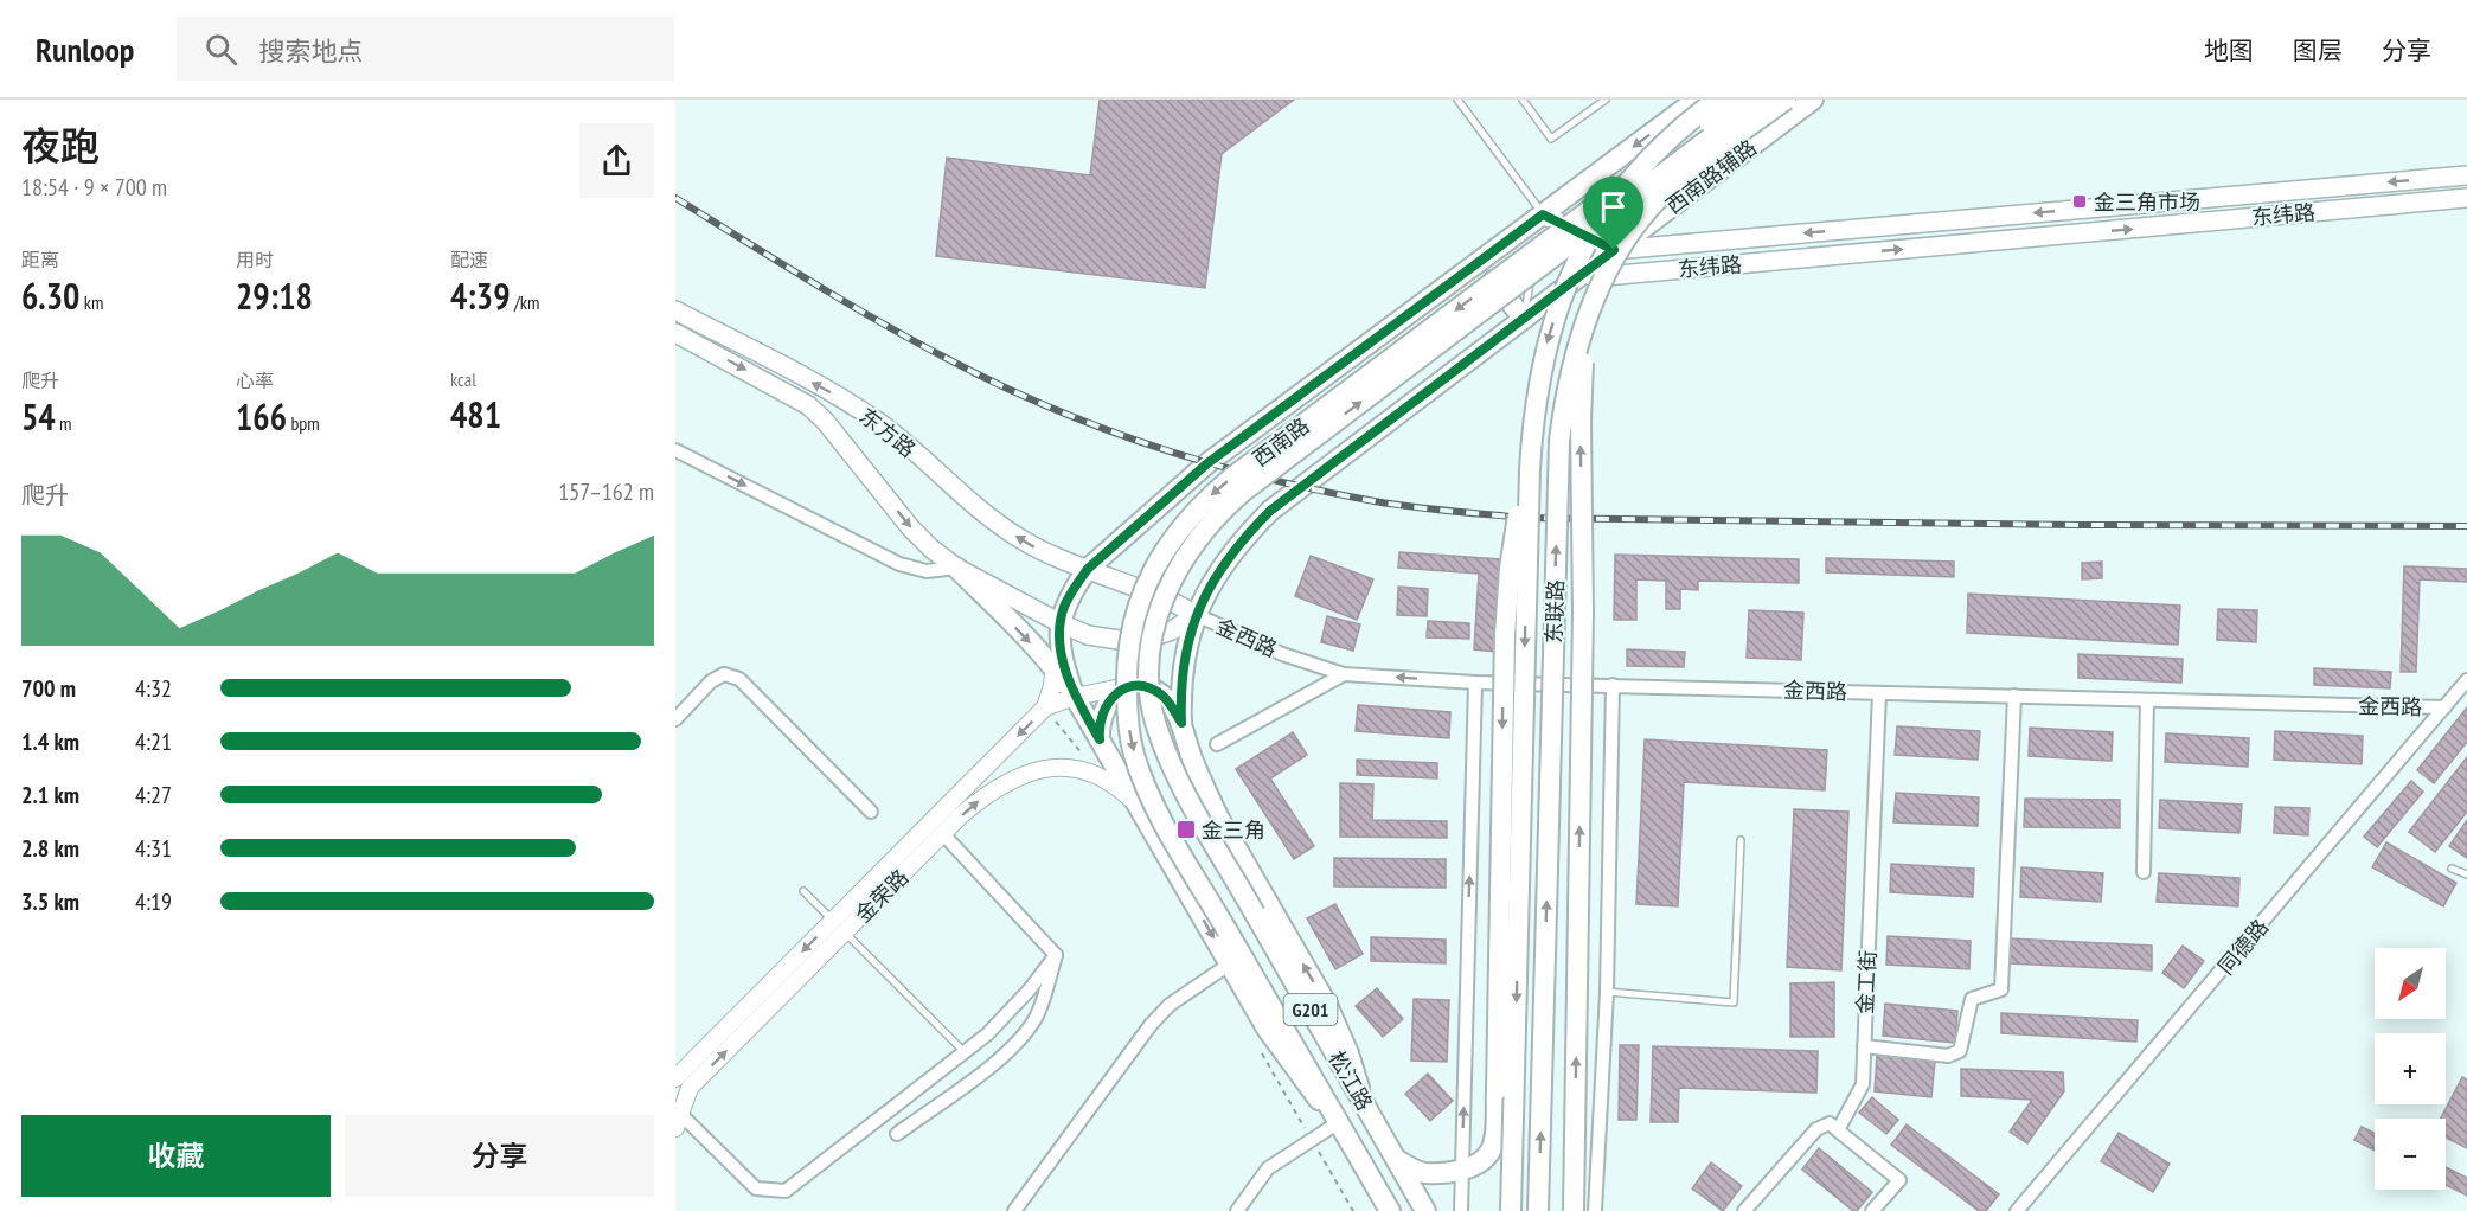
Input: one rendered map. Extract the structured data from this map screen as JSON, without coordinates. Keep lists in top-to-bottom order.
{
  "streets": {
    "main road": [
      "西南路辅路",
      "东纬路",
      "东方路",
      "西南路",
      "东联路",
      "G201",
      "松江路"
    ],
    "street": [
      "金西路",
      "金荣路",
      "同德路",
      "金工街"
    ]
  },
  "crossings": [
    ["西南路辅路", "东纬路"],
    ["东方路", "西南路"],
    ["东方路", "金西路"],
    ["西南路", "松江路"],
    ["金西路", "同德路"],
    ["金西路", "金工街"]
  ],
  "places": {
    "transit": ["金三角市场", "金三角"]
  },
  "north": "bottom left",
  "page": {
    "header": "Runloop",
    "search": "搜索地点",
    "nav": ["地图", "图层", "分享"],
    "heading": ["夜跑", "18:54 · 9 × 700 m"],
    "stats": [
      ["距离", "6.30 km"],
      ["用时", "29:18"],
      ["配速", "4:39 /km"],
      ["爬升", "54 m"],
      ["心率", "166 bpm"],
      ["kcal", "481"]
    ],
    "chart": ["爬升", "157–162 m"],
    "list": [
      {
        "name": "700 m",
        "note": "4:32"
      },
      {
        "name": "1.4 km",
        "note": "4:21"
      },
      {
        "name": "2.1 km",
        "note": "4:27"
      },
      {
        "name": "2.8 km",
        "note": "4:31"
      },
      {
        "name": "3.5 km",
        "note": "4:19"
      }
    ],
    "map_buttons": ["+", "−"],
    "buttons": ["收藏", "分享"]
  }
}
